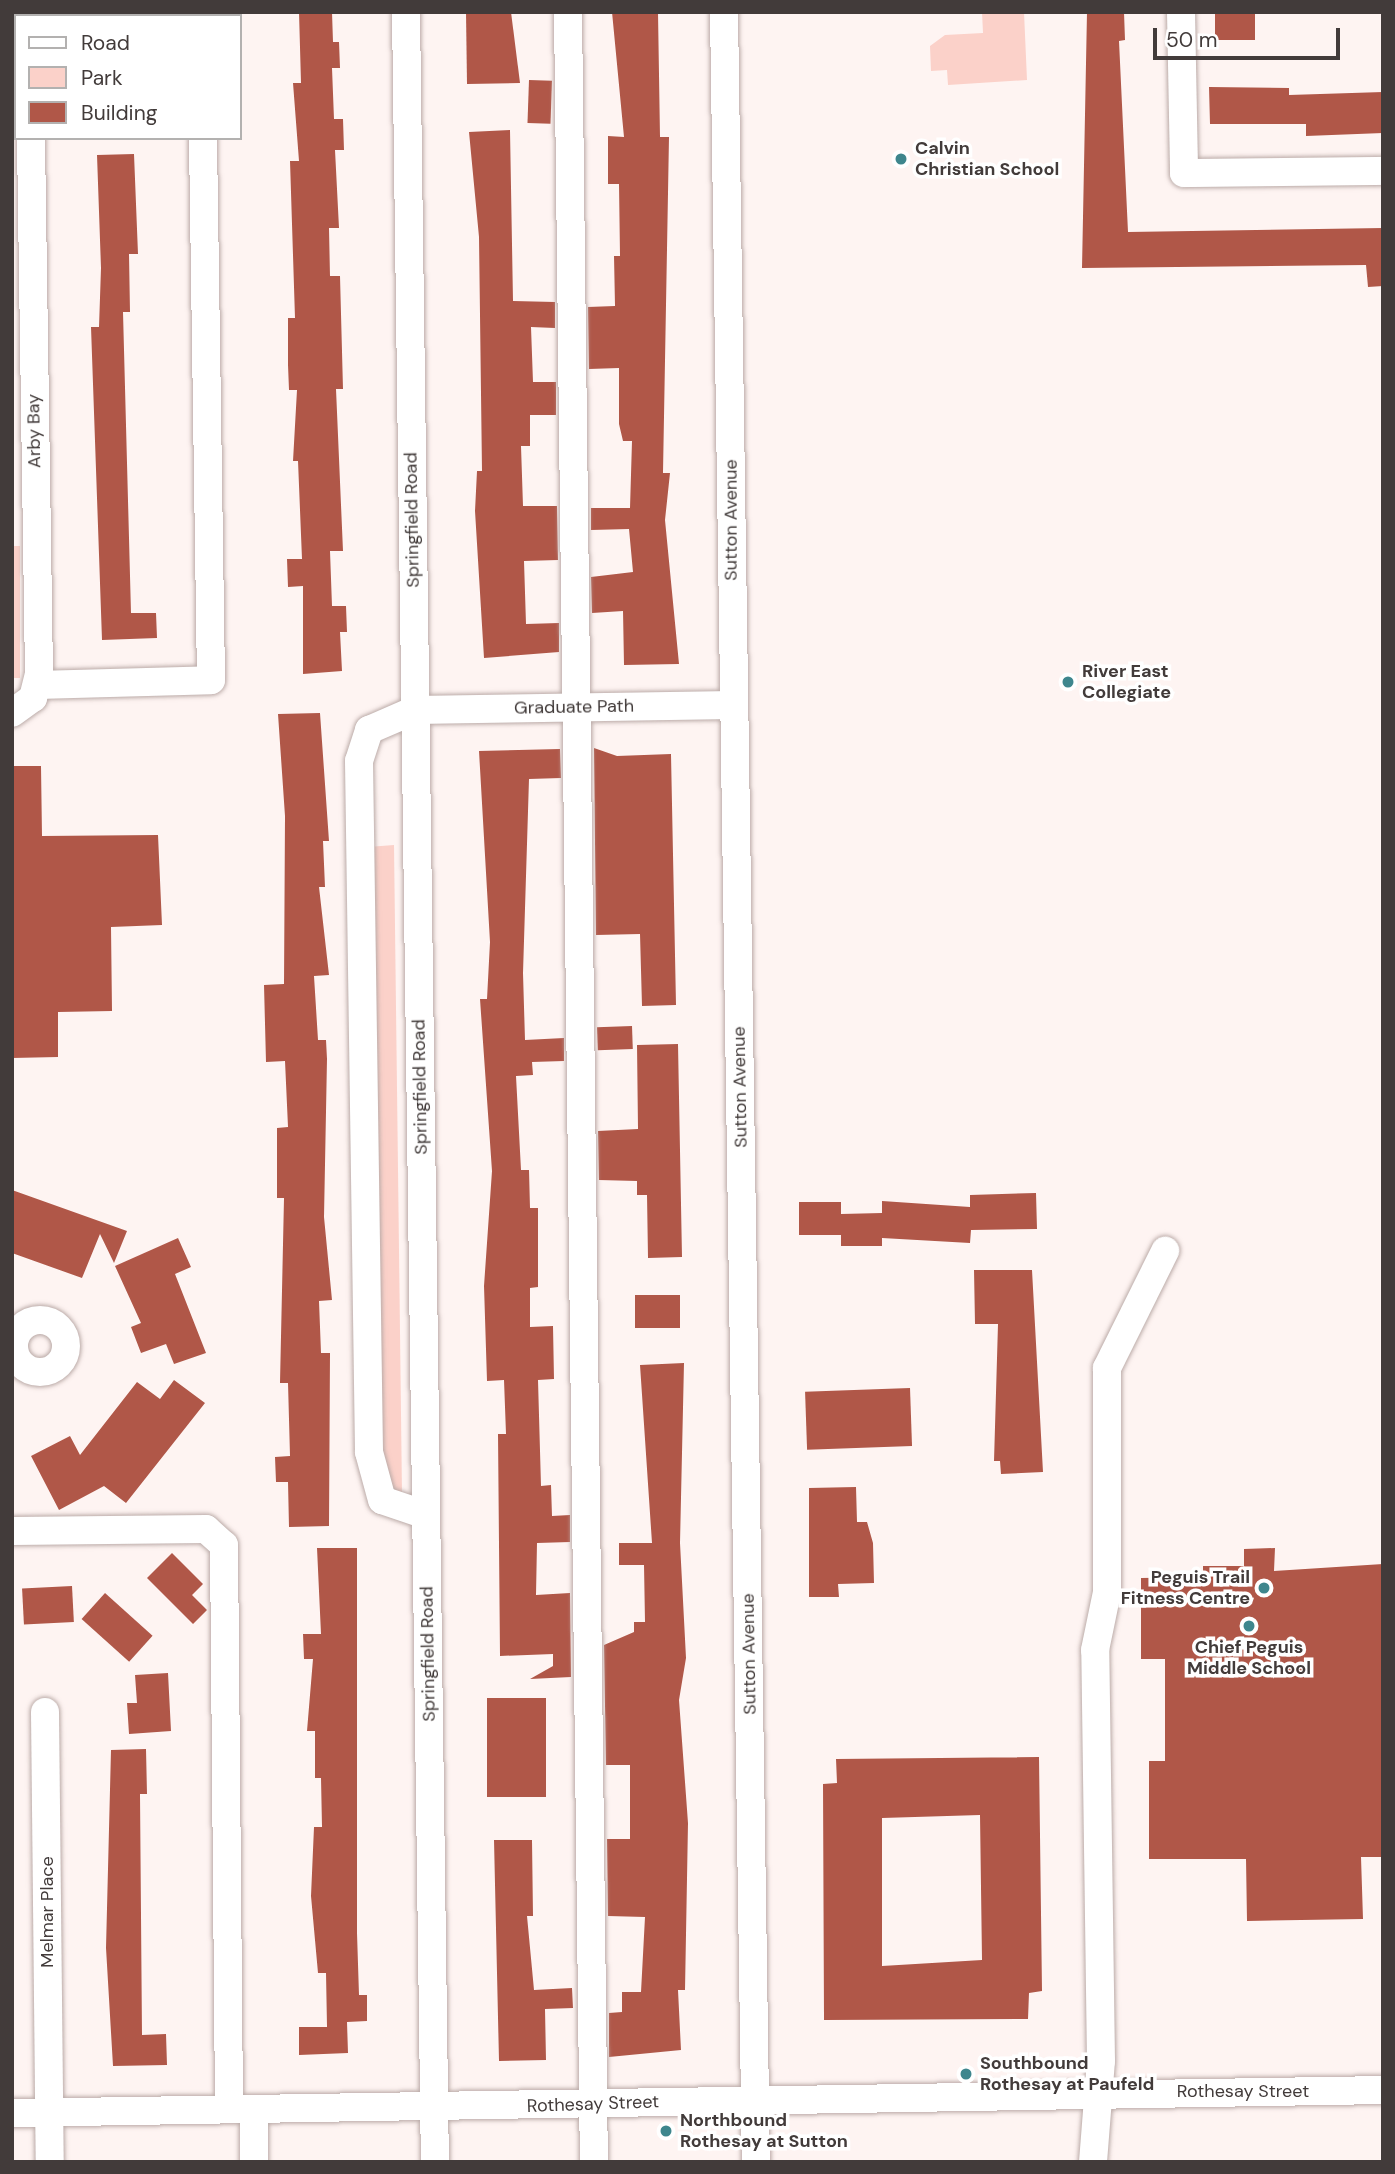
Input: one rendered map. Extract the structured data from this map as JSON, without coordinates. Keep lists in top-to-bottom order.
{
  "streets": {
    "street": [
      "Arby Bay",
      "Springfield Road",
      "Sutton Avenue",
      "Graduate Path",
      "Melmar Place",
      "Rothesay Street"
    ]
  },
  "crossings": [
    ["Springfield Road", "Graduate Path"],
    ["Springfield Road", "Rothesay Street"],
    ["Sutton Avenue", "Graduate Path"],
    ["Sutton Avenue", "Rothesay Street"],
    ["Melmar Place", "Rothesay Street"]
  ],
  "places": [
    "Calvin Christian School",
    "River East Collegiate",
    "Peguis Trail Fitness Centre",
    "Chief Peguis Middle School",
    "Southbound Rothesay at Paufeld",
    "Northbound Rothesay at Sutton"
  ],
  "legend": ["Road", "Park", "Building"],
  "scale_bar": "50 m"
}
